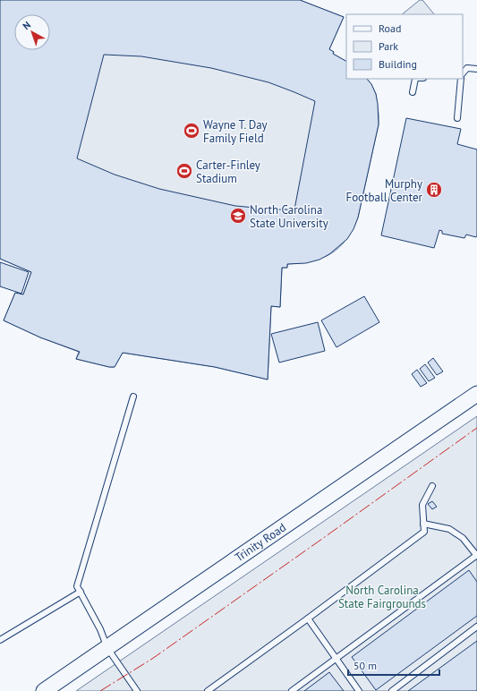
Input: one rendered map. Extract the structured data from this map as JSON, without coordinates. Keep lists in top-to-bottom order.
{
  "streets": {
    "main road": ["Trinity Road"]
  },
  "parks": ["North Carolina State Fairgrounds"],
  "places": {
    "sports": ["Wayne T. Day Family Field", "Carter-Finley Stadium"],
    "building": ["Murphy Football Center"],
    "school or university": ["North Carolina State University"]
  },
  "legend": ["Road", "Park", "Building"],
  "scale_bar": "50 m",
  "north": "top left"
}
